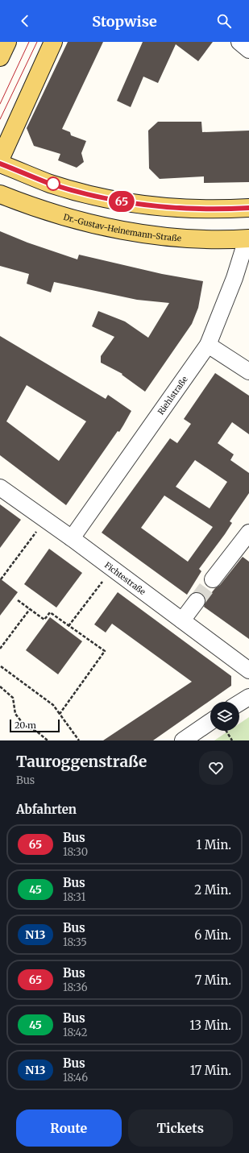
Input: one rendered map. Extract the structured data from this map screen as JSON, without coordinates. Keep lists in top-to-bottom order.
{
  "streets": {
    "main road": ["Dr.-Gustav-Heinemann-Straße"],
    "street": ["Riehlstraße", "Fichtestraße"]
  },
  "crossings": [
    ["Dr.-Gustav-Heinemann-Straße", "Riehlstraße"],
    ["Riehlstraße", "Fichtestraße"]
  ],
  "lines": ["bus line 65"],
  "scale_bar": "20 m",
  "page": {
    "header": "Stopwise",
    "on_map": "65",
    "scale": "20 m",
    "heading": [
      ["Tauroggenstraße", "Bus"],
      "Abfahrten"
    ],
    "list": [
      {
        "mark": "65",
        "name": "Bus",
        "note": "18:30",
        "value": "1 Min."
      },
      {
        "mark": "45",
        "name": "Bus",
        "note": "18:31",
        "value": "2 Min."
      },
      {
        "mark": "N13",
        "name": "Bus",
        "note": "18:35",
        "value": "6 Min."
      },
      {
        "mark": "65",
        "name": "Bus",
        "note": "18:36",
        "value": "7 Min."
      },
      {
        "mark": "45",
        "name": "Bus",
        "note": "18:42",
        "value": "13 Min."
      },
      {
        "mark": "N13",
        "name": "Bus",
        "note": "18:46",
        "value": "17 Min."
      }
    ],
    "buttons": ["Route", "Tickets"]
  }
}
